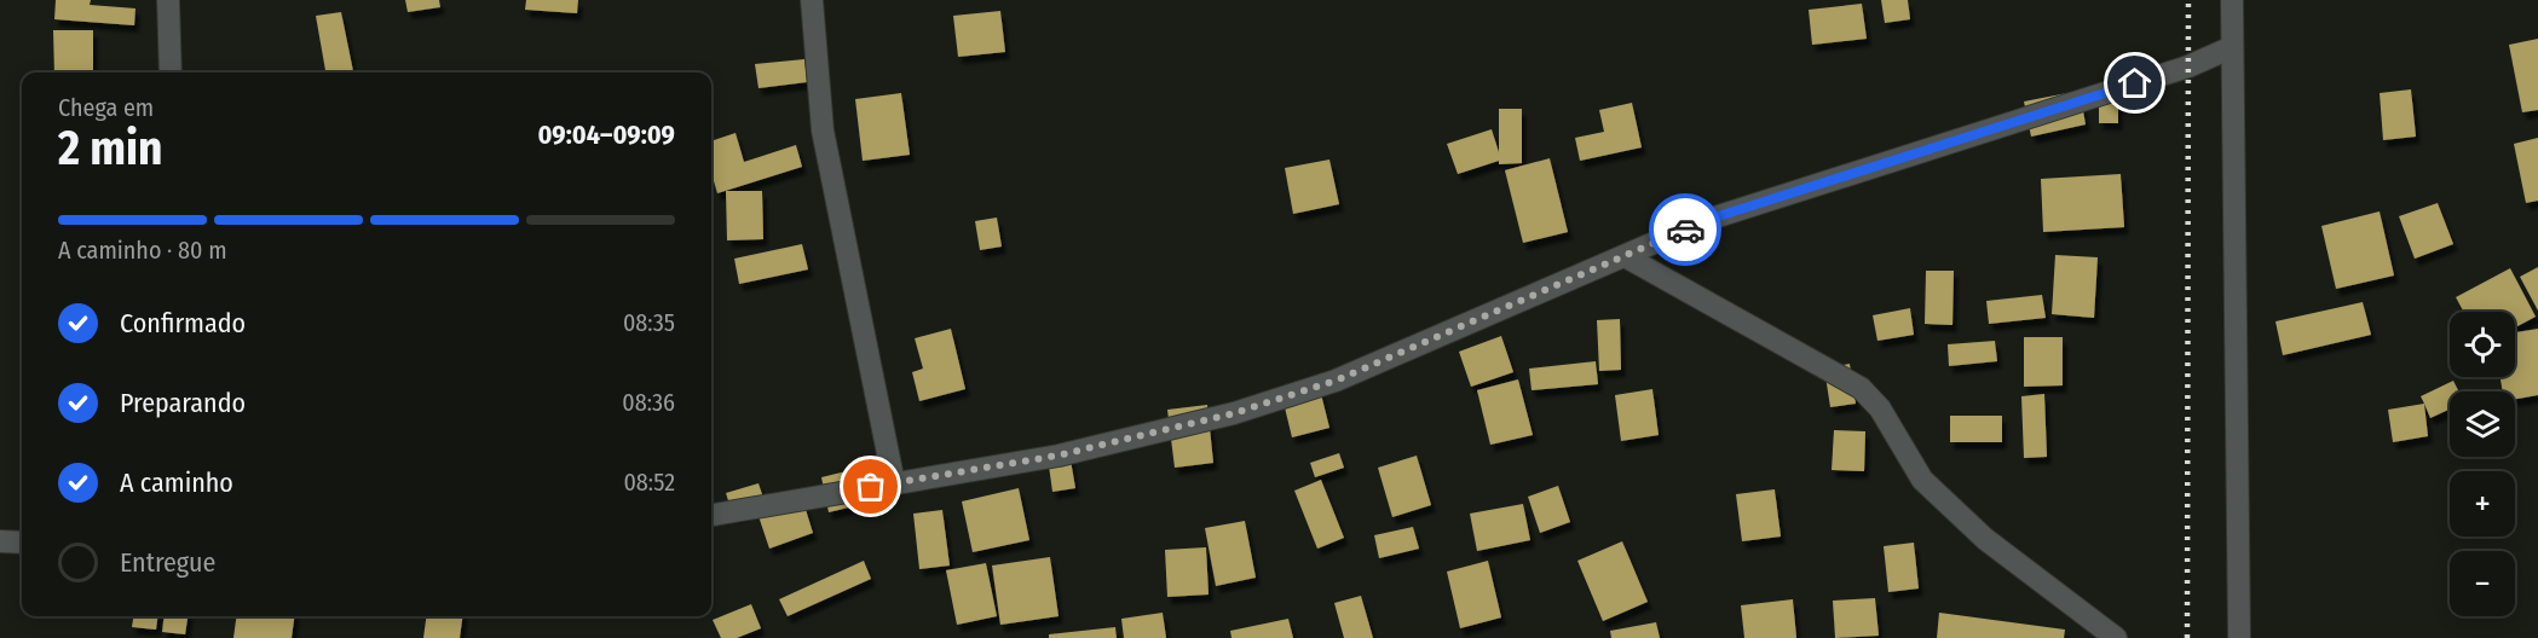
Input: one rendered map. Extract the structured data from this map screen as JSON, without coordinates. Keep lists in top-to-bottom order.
{
  "page": {
    "heading": ["2 min", "Chega em", "09:04–09:09"],
    "bar": "A caminho · 80 m",
    "list": [
      ["Confirmado", "08:35"],
      ["Preparando", "08:36"],
      ["A caminho", "08:52"],
      "Entregue"
    ],
    "map_buttons": ["+", "−"]
  }
}
